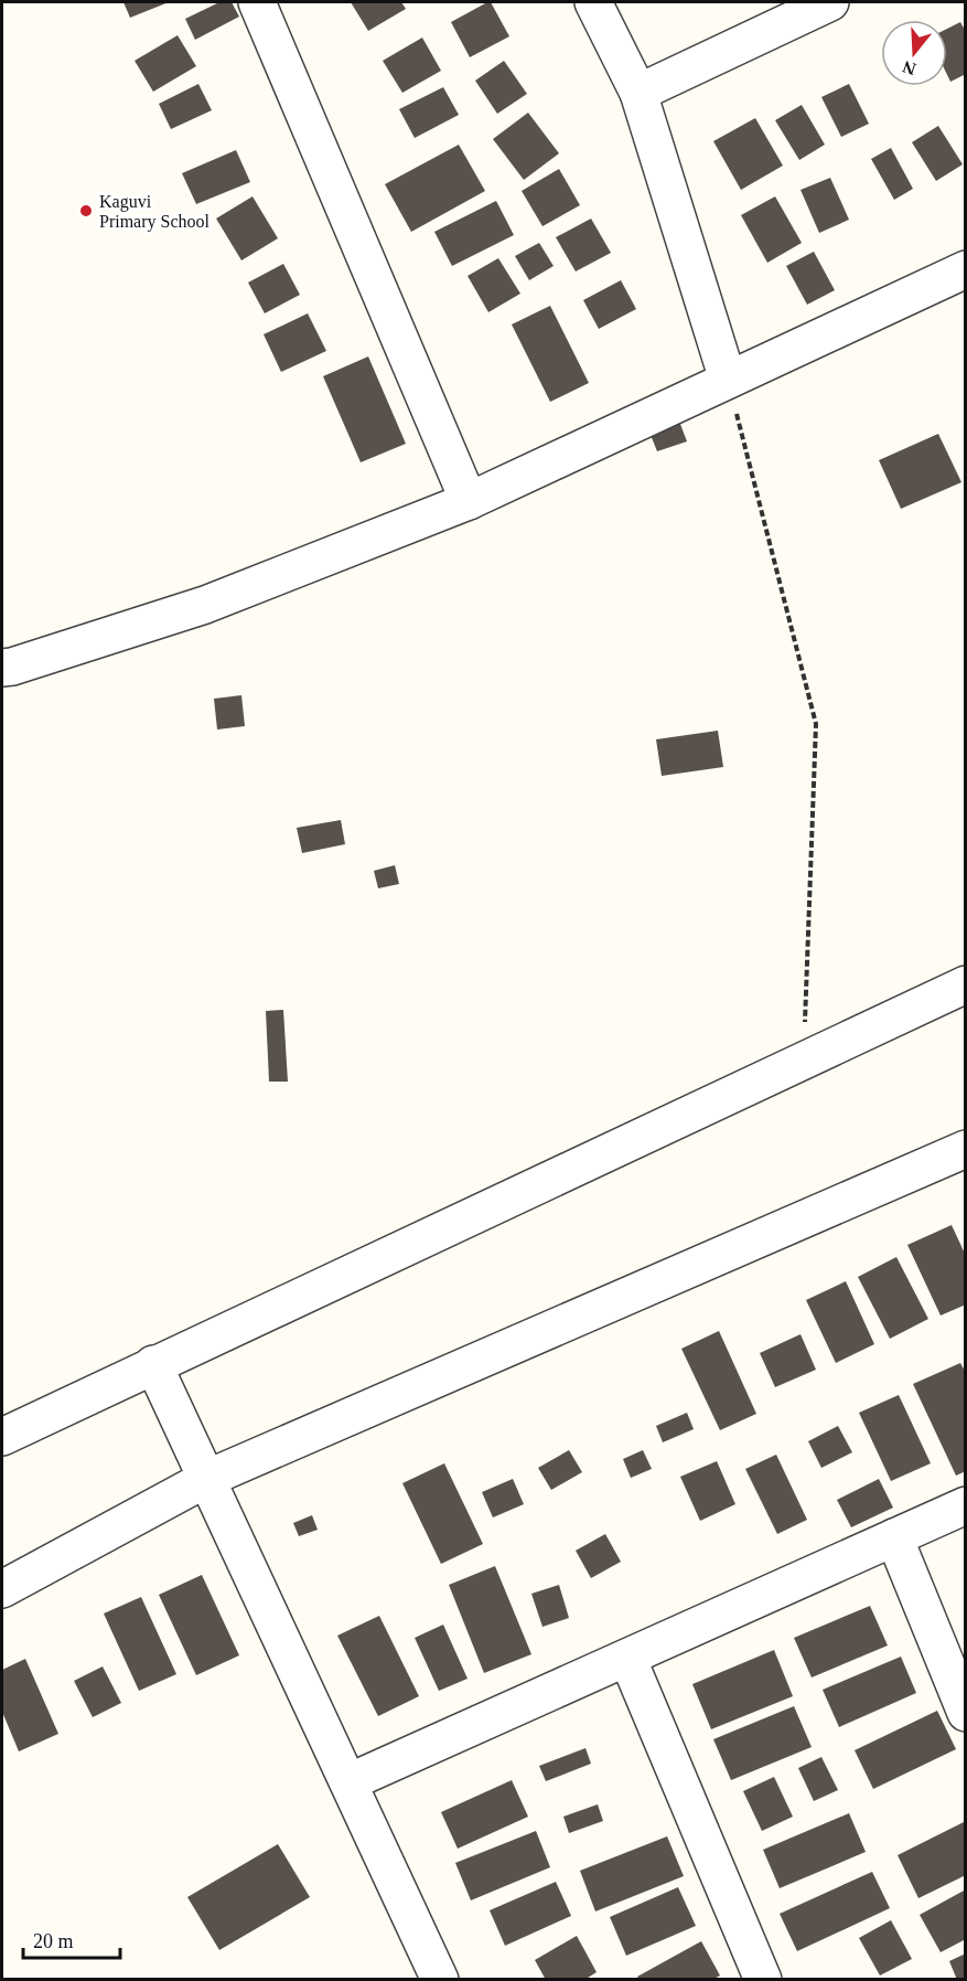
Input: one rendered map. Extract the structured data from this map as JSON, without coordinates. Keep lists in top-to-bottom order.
{
  "places": ["Kaguvi Primary School"],
  "scale_bar": "20 m",
  "north": "bottom"
}
